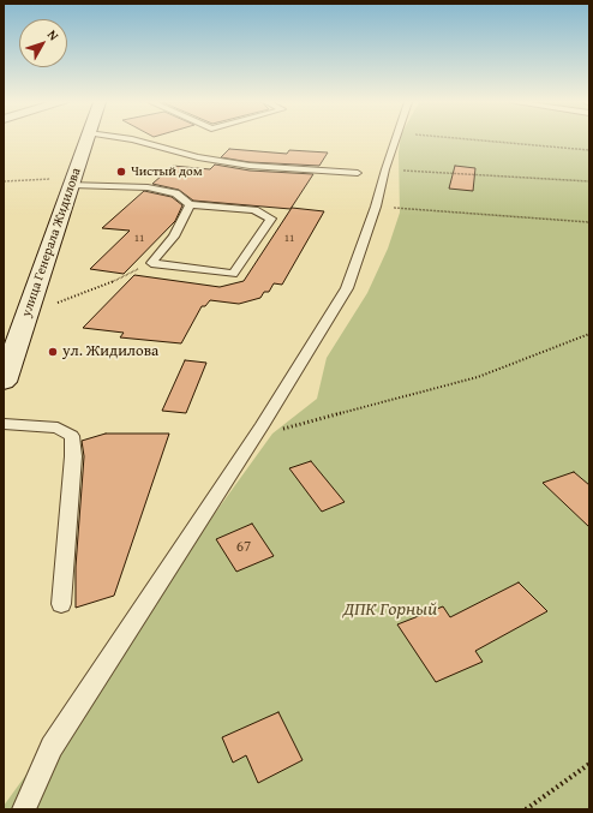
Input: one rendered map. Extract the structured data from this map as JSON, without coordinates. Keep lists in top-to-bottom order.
{
  "streets": {
    "main road": ["улица Генерала Жидилова"]
  },
  "parks": ["ДПК Горный"],
  "places": ["Чистый дом", "ул. Жидилова"],
  "house_numbers": ["11", "11", "67"],
  "north": "top right"
}
